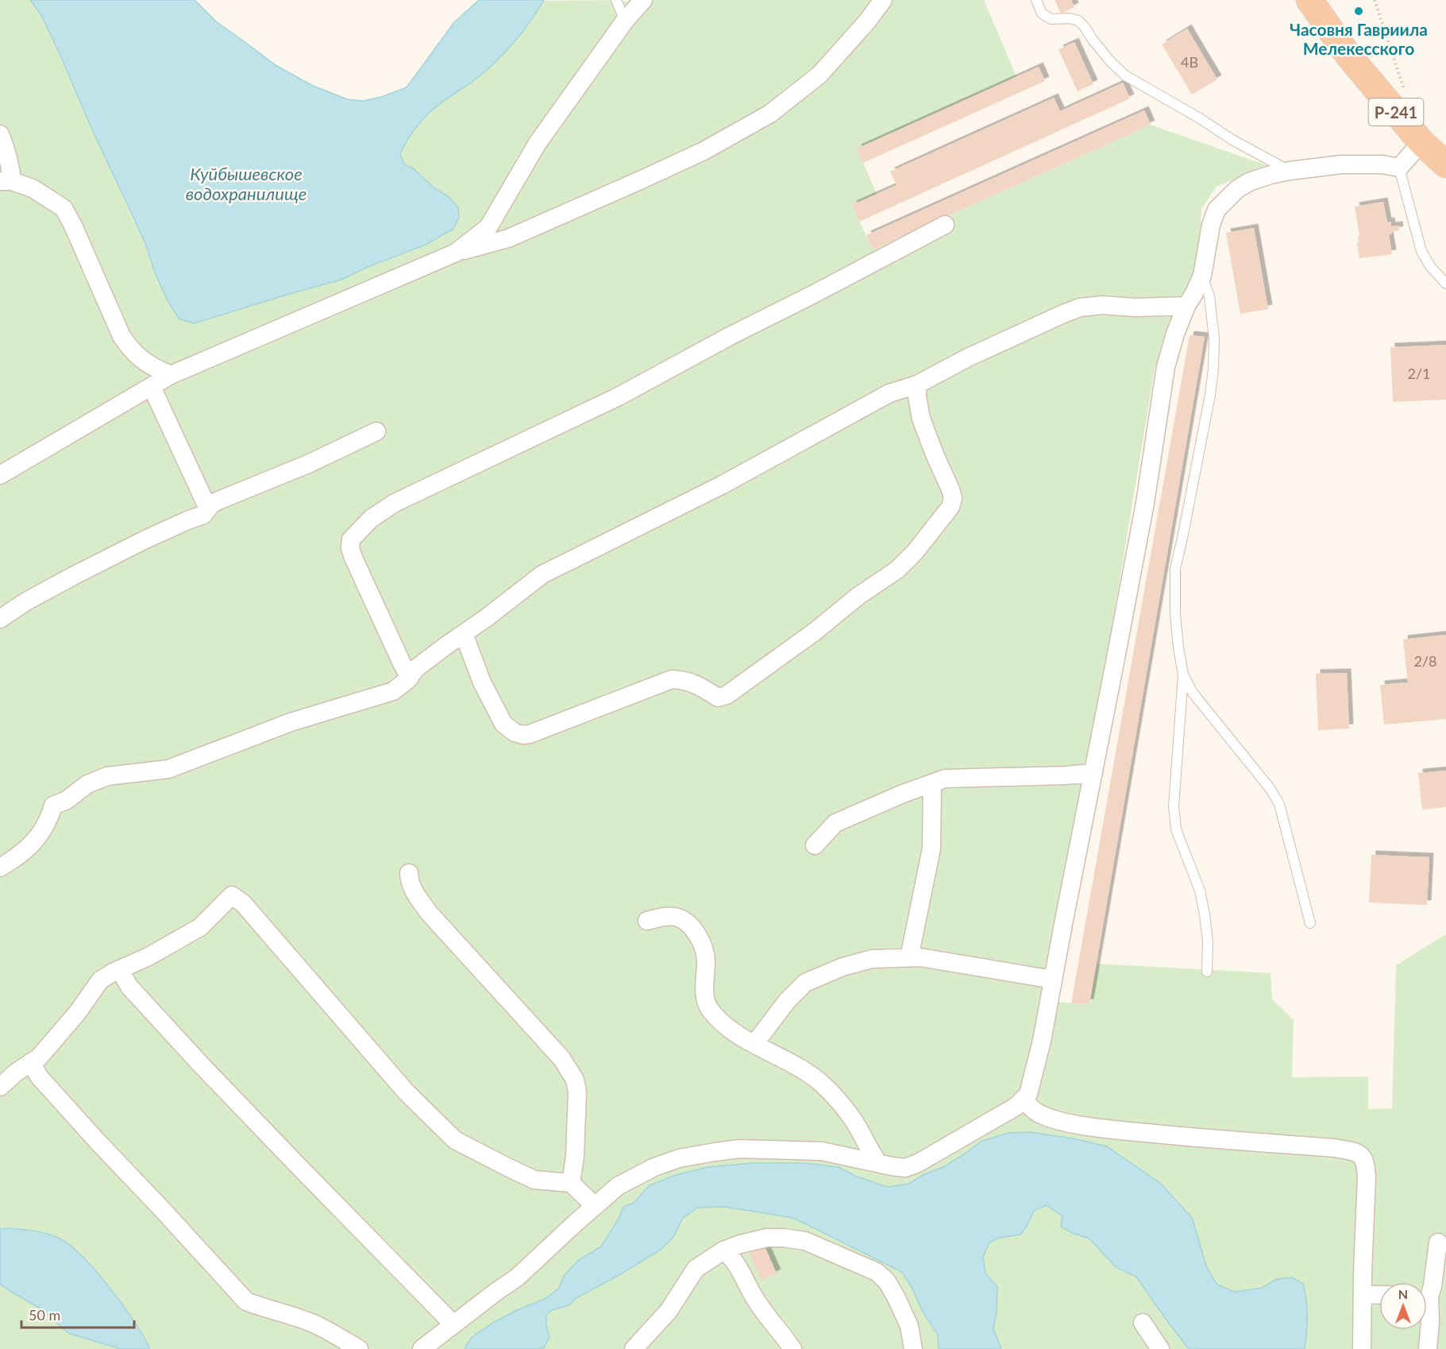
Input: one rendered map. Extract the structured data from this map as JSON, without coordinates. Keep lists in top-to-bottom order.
{
  "streets": {
    "highway": ["Р-241"]
  },
  "water": ["Куйбышевское водохранилище"],
  "places": ["Часовня Гавриила Мелекесского"],
  "house_numbers": ["4В", "2/1", "2/8"],
  "scale_bar": "50 m",
  "north": "top"
}
